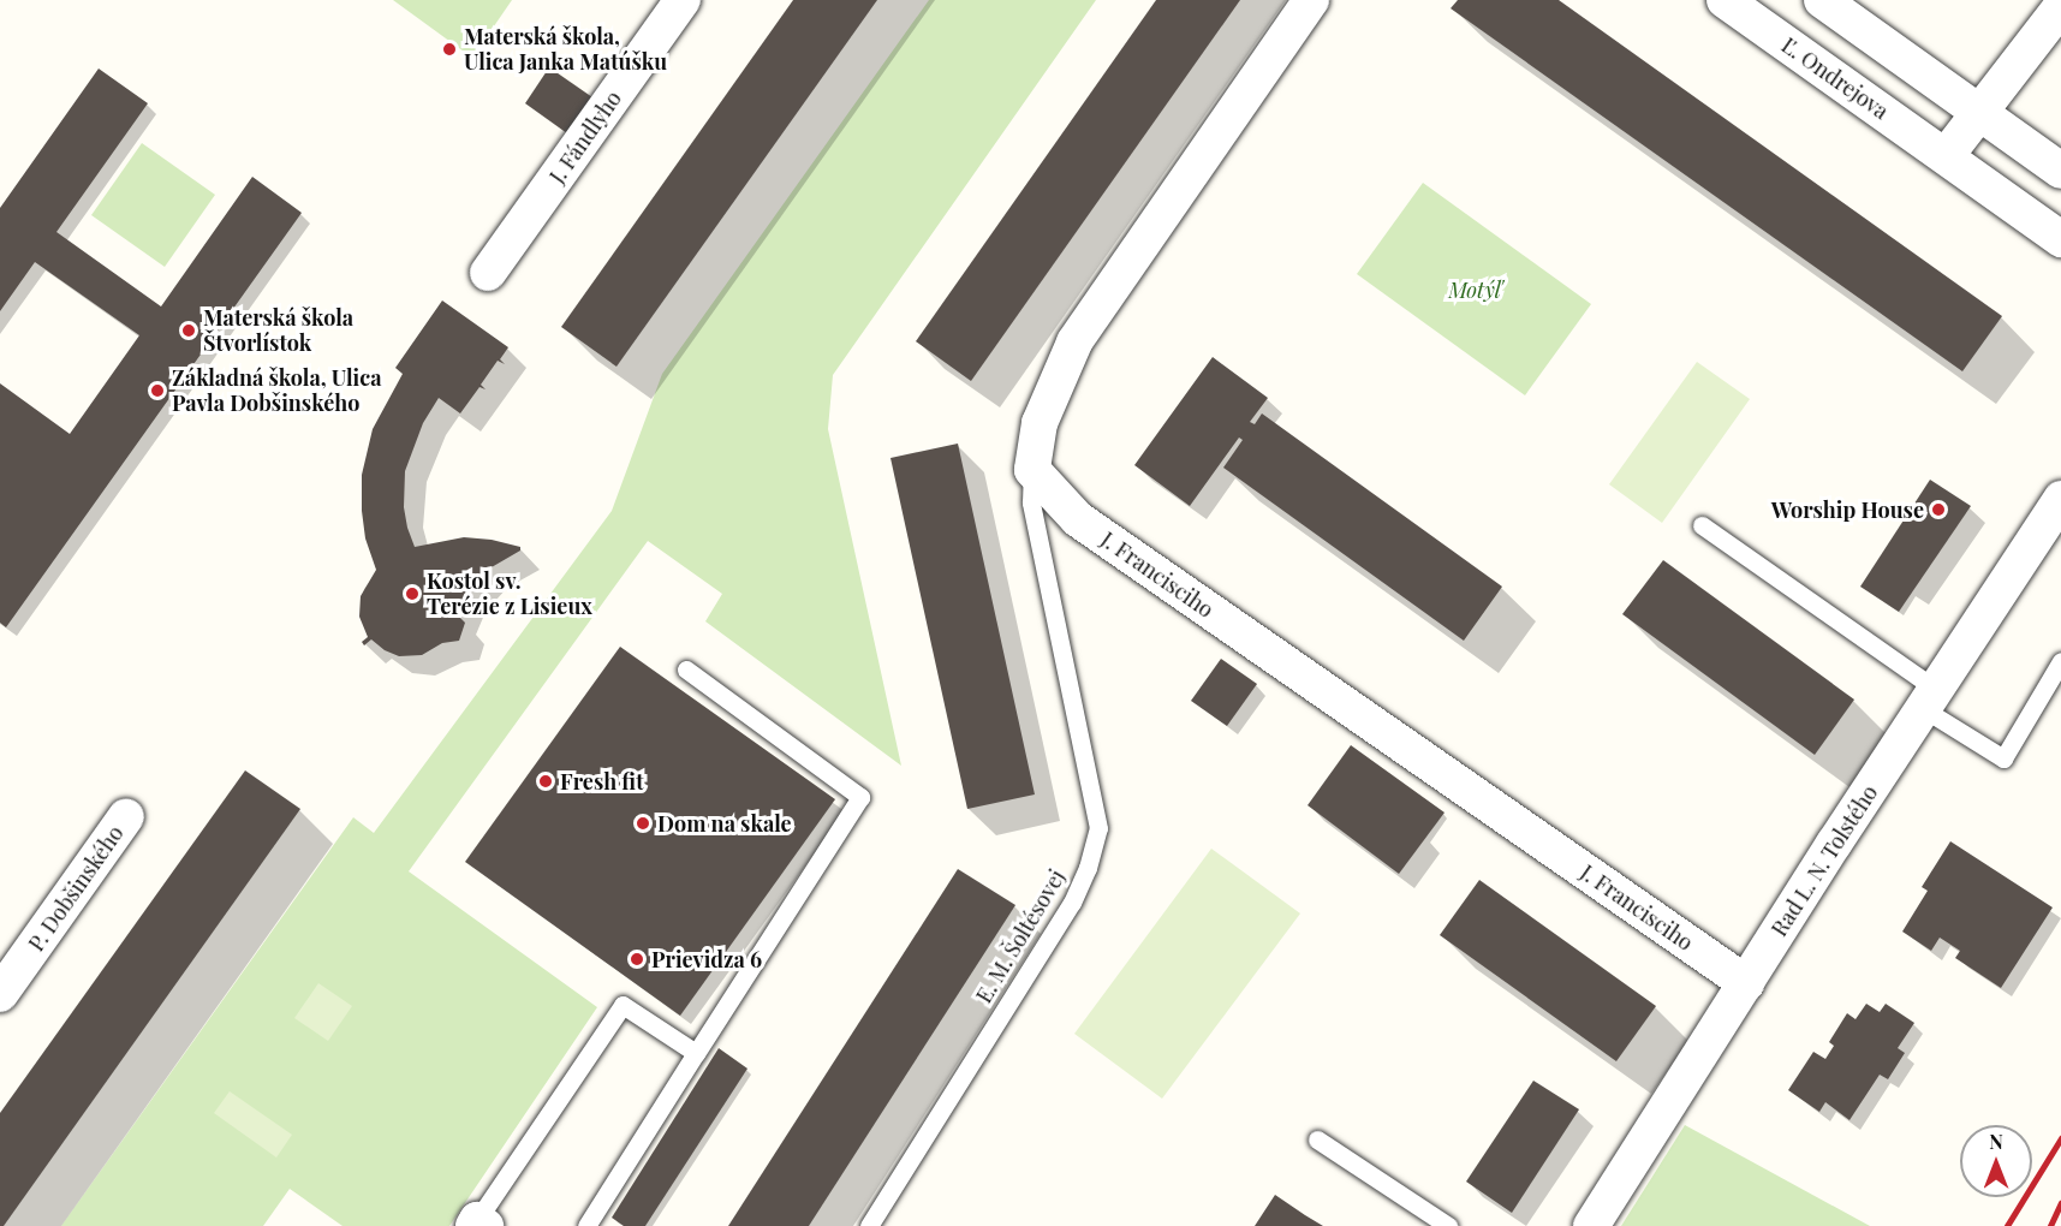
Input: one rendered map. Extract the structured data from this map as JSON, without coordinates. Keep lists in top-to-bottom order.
{
  "streets": {
    "street": [
      "Ľ. Ondrejova",
      "J. Fándlyho",
      "J. Francisciho",
      "Rad L. N. Tolstého",
      "P. Dobšinského"
    ],
    "lane": ["E. M. Šoltésovej"]
  },
  "crossings": [
    ["J. Francisciho", "Rad L. N. Tolstého"],
    ["J. Francisciho", "E. M. Šoltésovej"]
  ],
  "parks": ["Motýľ"],
  "places": [
    "Materská škola, Ulica Janka Matúšku",
    "Materská škola Štvorlístok",
    "Základná škola, Ulica Pavla Dobšinského",
    "Worship House",
    "Kostol sv. Terézie z Lisieux",
    "Fresh fit",
    "Dom na skale",
    "Prievidza 6"
  ],
  "north": "top"
}
